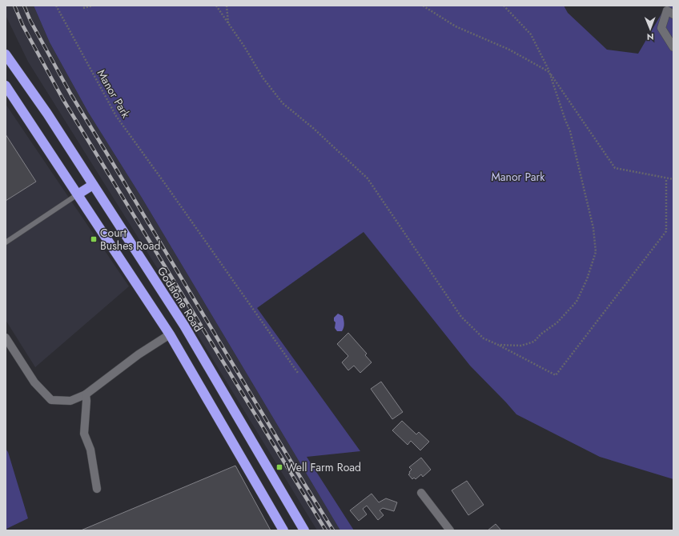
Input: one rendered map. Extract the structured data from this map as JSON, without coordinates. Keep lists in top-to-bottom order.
{
  "streets": {
    "highway": ["Godstone Road"],
    "path": ["Manor Park"]
  },
  "parks": ["Manor Park"],
  "places": {
    "transit": ["Court Bushes Road", "Well Farm Road"]
  },
  "north": "bottom"
}
